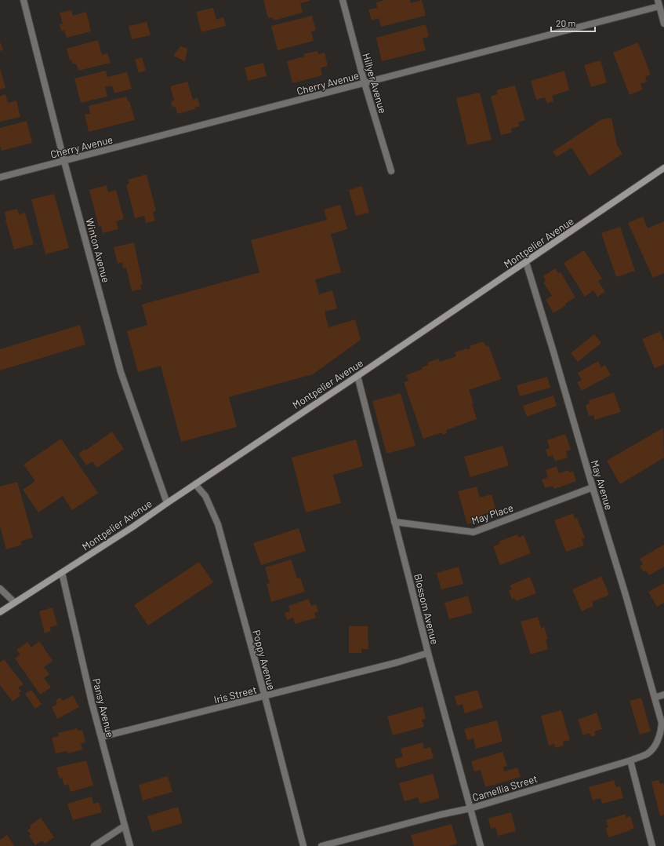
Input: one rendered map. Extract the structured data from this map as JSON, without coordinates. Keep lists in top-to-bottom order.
{
  "streets": {
    "street": [
      "Cherry Avenue",
      "Hillyer Avenue",
      "Montpelier Avenue",
      "Winton Avenue",
      "May Avenue",
      "May Place",
      "Blossom Avenue",
      "Poppy Avenue",
      "Iris Street",
      "Pansy Avenue",
      "Camellia Street"
    ]
  },
  "crossings": [
    ["Cherry Avenue", "Hillyer Avenue"],
    ["Cherry Avenue", "Winton Avenue"],
    ["Montpelier Avenue", "Winton Avenue"],
    ["Montpelier Avenue", "May Avenue"],
    ["Montpelier Avenue", "Blossom Avenue"],
    ["Montpelier Avenue", "Poppy Avenue"],
    ["Montpelier Avenue", "Pansy Avenue"],
    ["May Avenue", "May Place"],
    ["May Avenue", "Camellia Street"],
    ["May Place", "Blossom Avenue"],
    ["Blossom Avenue", "Iris Street"],
    ["Blossom Avenue", "Camellia Street"],
    ["Poppy Avenue", "Iris Street"],
    ["Iris Street", "Pansy Avenue"]
  ],
  "scale_bar": "20 m"
}
